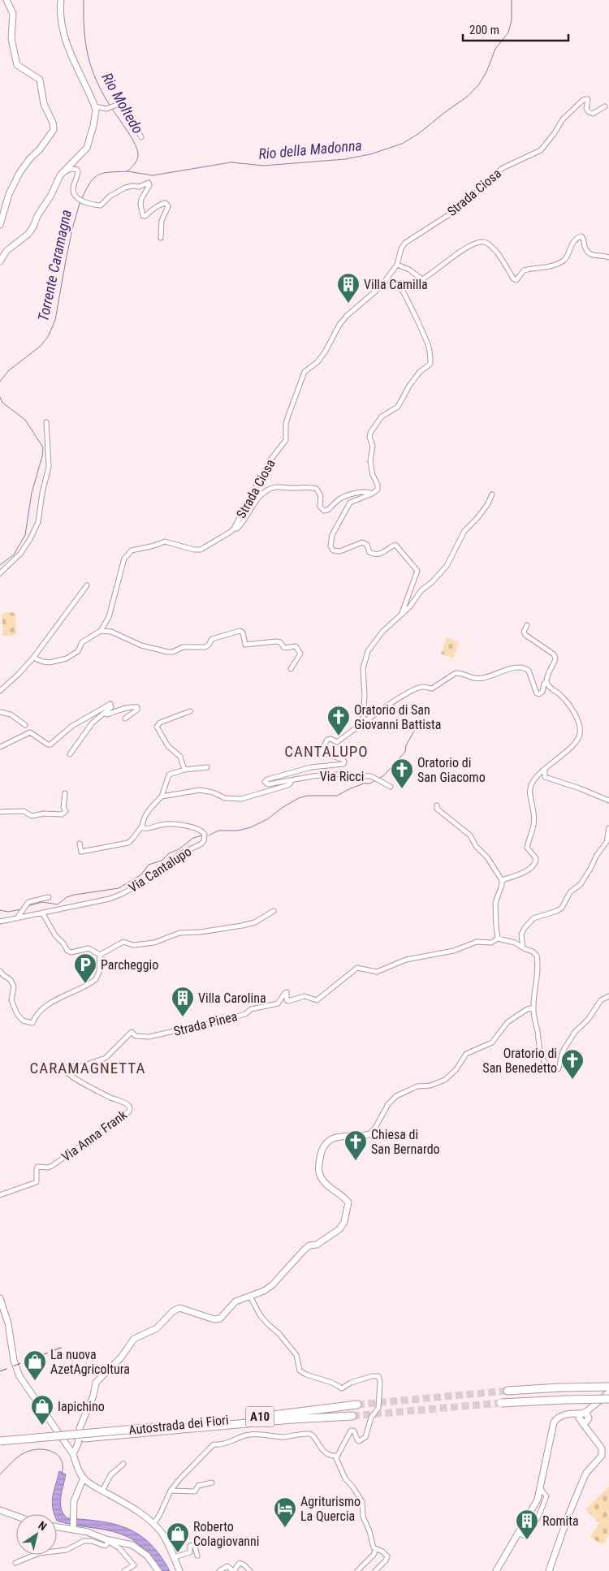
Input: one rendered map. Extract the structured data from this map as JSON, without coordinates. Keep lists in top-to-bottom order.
{
  "streets": {
    "highway": ["A10", "Autostrada dei Fiori"],
    "street": [
      "Strada Ciosa",
      "Via Ricci",
      "Via Cantalupo",
      "Strada Pinea",
      "Via Anna Frank"
    ]
  },
  "crossings": [
    ["Strada Pinea", "Via Anna Frank"]
  ],
  "districts": ["CANTALUPO", "CARAMAGNETTA"],
  "water": ["Rio Moltedo", "Rio della Madonna", "Torrente Caramagna"],
  "places": {
    "building": ["Villa Camilla", "Villa Carolina", "Romita"],
    "church": [
      "Oratorio di San Giovanni Battista",
      "Oratorio di San Giacomo",
      "Oratorio di San Benedetto",
      "Chiesa di San Bernardo"
    ],
    "parking": ["Parcheggio"],
    "shop": ["La nuova AzetAgricoltura", "Iapichino", "Roberto Colagiovanni"],
    "hotel": ["Agriturismo La Quercia"]
  },
  "scale_bar": "200 m",
  "north": "top right"
}
